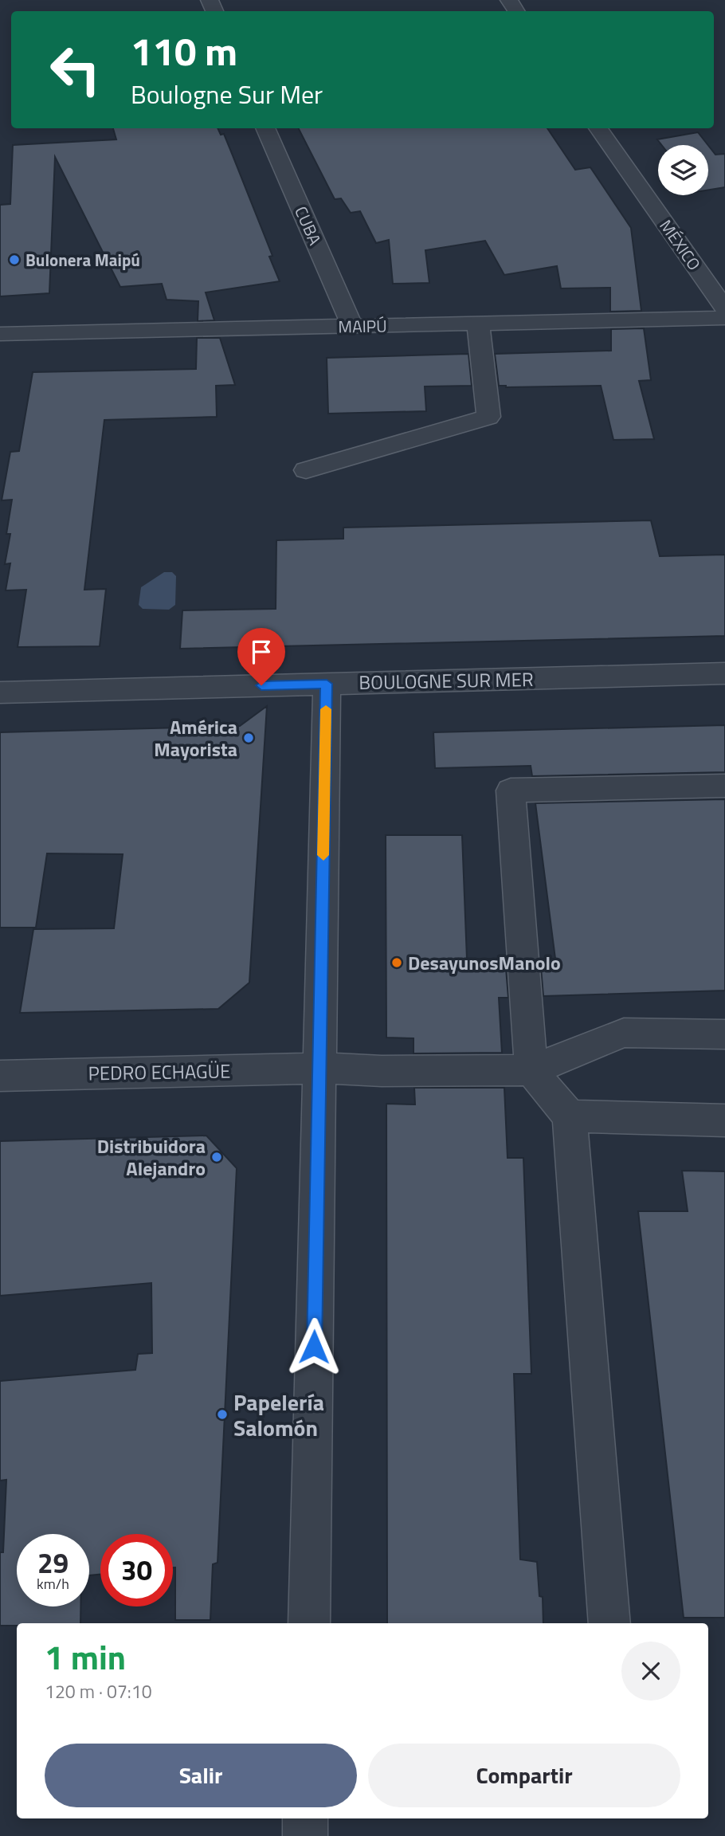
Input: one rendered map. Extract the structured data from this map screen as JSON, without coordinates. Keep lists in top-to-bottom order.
{
  "streets": {
    "street": [
      "CUBA",
      "MÉXICO",
      "MAIPÚ",
      "BOULOGNE SUR MER",
      "PEDRO ECHAGÜE"
    ]
  },
  "crossings": [
    ["CUBA", "MAIPÚ"]
  ],
  "places": [
    "Bulonera Maipú",
    "América Mayorista",
    "DesayunosManolo",
    "Distribuidora Alejandro",
    "Papelería Salomón"
  ],
  "page": {
    "turn": ["110 m", "Boulogne Sur Mer"],
    "speed": "29 km/h",
    "limit": "30",
    "heading": ["1 min", "120 m · 07:10"],
    "buttons": ["Salir", "Compartir"]
  }
}
